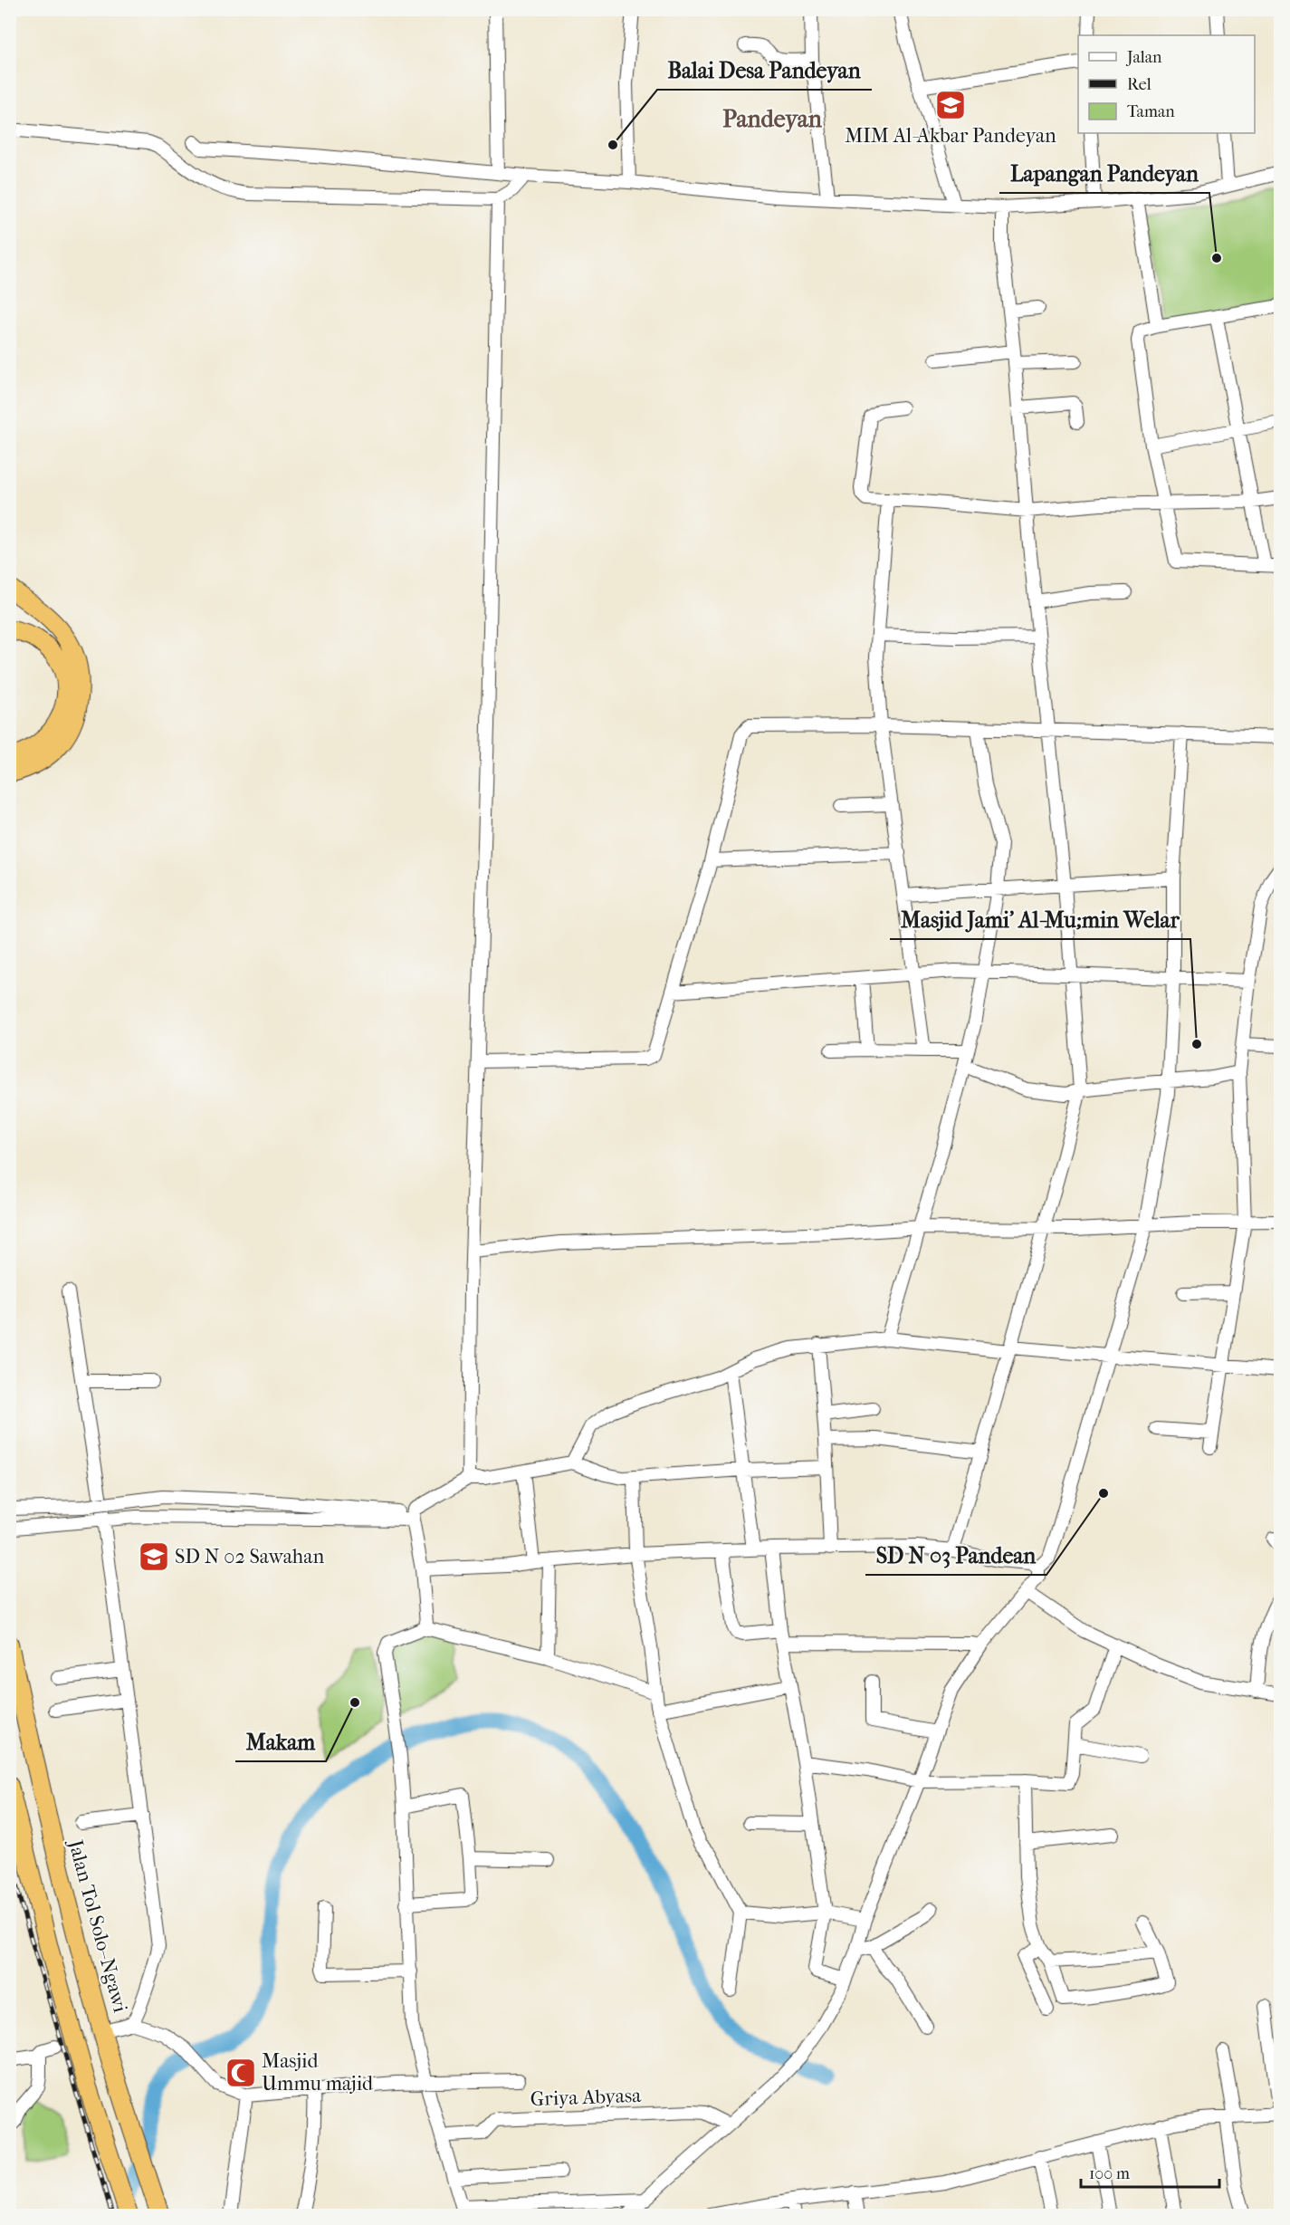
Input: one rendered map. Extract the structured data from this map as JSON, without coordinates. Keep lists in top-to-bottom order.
{
  "streets": {
    "highway": ["Jalan Tol Solo–Ngawi"],
    "street": ["Griya Abyasa"]
  },
  "districts": ["Pandeyan"],
  "places": {
    "school or university": ["MIM Al-Akbar Pandeyan", "SD N 02 Sawahan"],
    "other": [
      "Balai Desa Pandeyan",
      "Lapangan Pandeyan",
      "Masjid Jami' Al-Mu;min Welar",
      "SD N 03 Pandean",
      "Makam"
    ],
    "mosque": ["Masjid Ummu majid"]
  },
  "legend": ["Jalan", "Rel", "Taman"],
  "scale_bar": "100 m"
}
